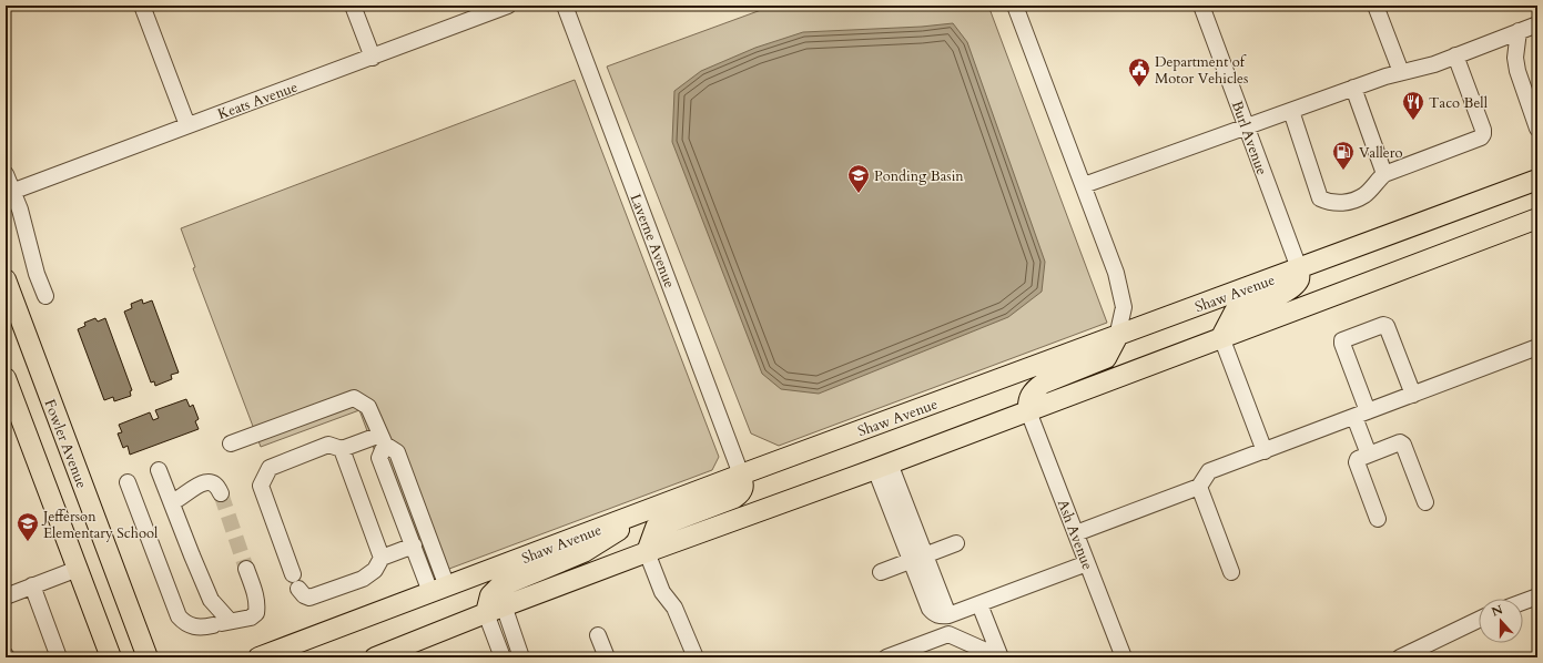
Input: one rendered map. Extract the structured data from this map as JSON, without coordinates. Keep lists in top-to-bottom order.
{
  "streets": {
    "main road": ["Shaw Avenue", "Fowler Avenue"],
    "street": [
      "Keats Avenue",
      "Burl Avenue",
      "Laverne Avenue",
      "Ash Avenue"
    ]
  },
  "crossings": [
    ["Burl Avenue", "Shaw Avenue"],
    ["Laverne Avenue", "Shaw Avenue"]
  ],
  "places": {
    "public building": ["Department of Motor Vehicles"],
    "restaurant": ["Taco Bell"],
    "fuel station": ["Vallero"],
    "school or university": ["Ponding Basin", "Jefferson Elementary School"]
  },
  "north": "top"
}
